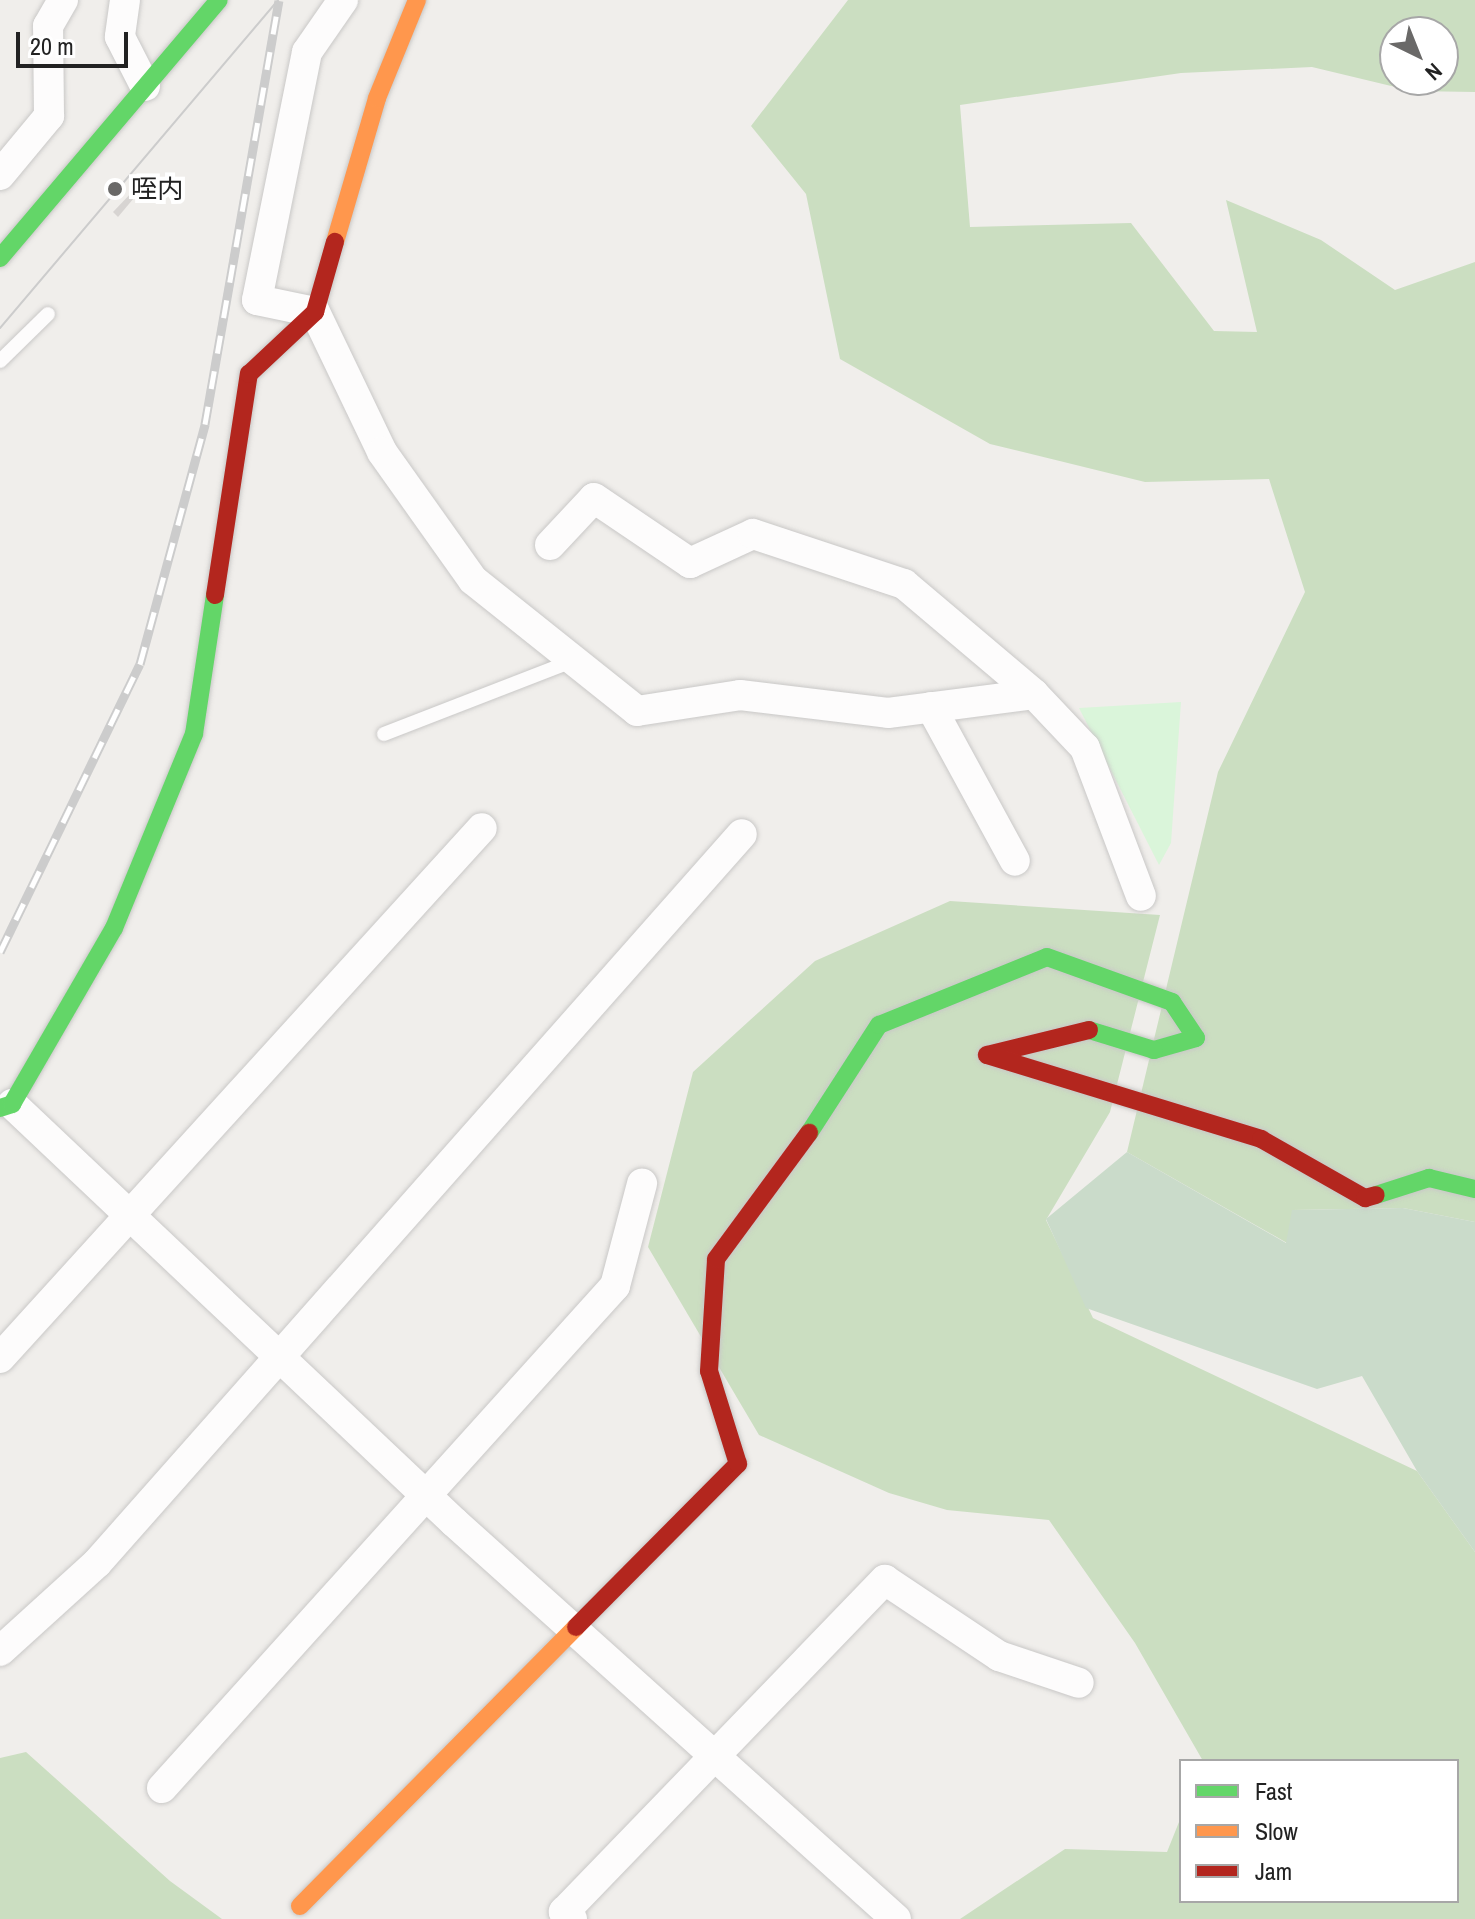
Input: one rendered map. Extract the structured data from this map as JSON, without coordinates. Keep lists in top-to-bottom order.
{
  "places": ["咥内"],
  "legend": ["Fast", "Slow", "Jam"],
  "scale_bar": "20 m",
  "north": "bottom right"
}
